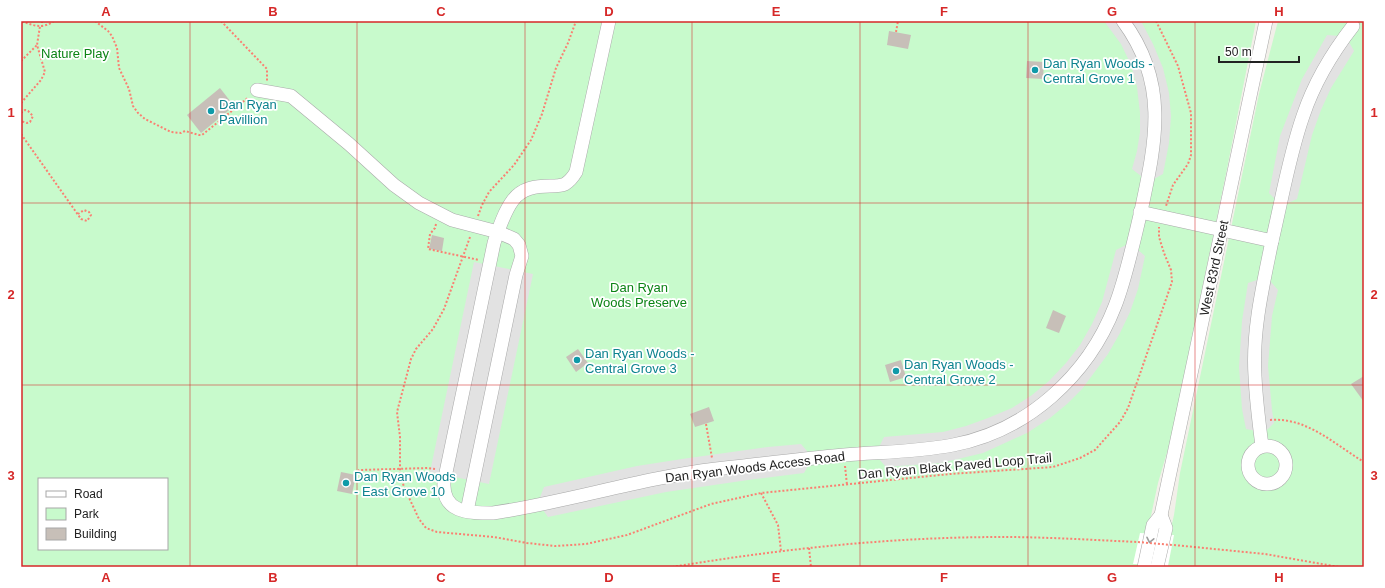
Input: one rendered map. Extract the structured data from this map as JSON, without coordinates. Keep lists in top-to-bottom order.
{
  "streets": {
    "street": ["West 83rd Street", "Dan Ryan Woods Access Road"],
    "path": ["Dan Ryan Black Paved Loop Trail"]
  },
  "parks": ["Nature Play", "Dan Ryan Woods Preserve"],
  "places": [
    "Dan Ryan Woods - Central Grove 1",
    "Dan Ryan Pavillion",
    "Dan Ryan Woods - Central Grove 3",
    "Dan Ryan Woods - Central Grove 2",
    "Dan Ryan Woods - East Grove 10"
  ],
  "legend": ["Road", "Park", "Building"],
  "scale_bar": "50 m",
  "grid": {
    "columns": [
      "A",
      "B",
      "C",
      "D",
      "E",
      "F",
      "G",
      "H"
    ],
    "rows": ["1", "2", "3"]
  }
}
